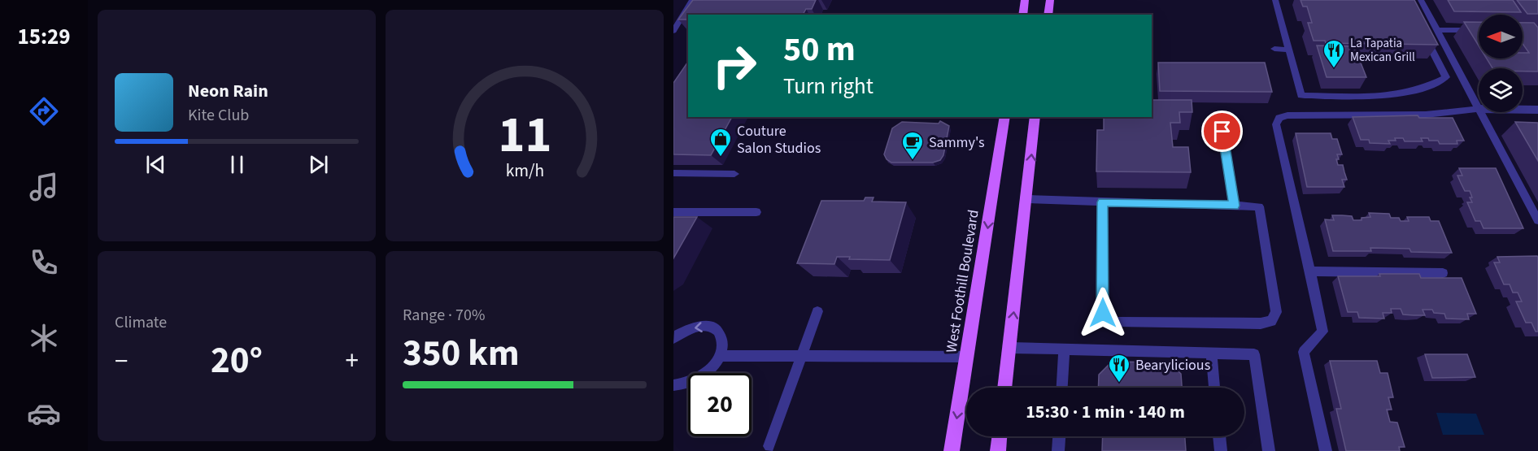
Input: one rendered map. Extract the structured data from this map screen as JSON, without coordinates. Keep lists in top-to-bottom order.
{
  "streets": {
    "main road": ["West Foothill Boulevard"]
  },
  "places": {
    "restaurant": ["La Tapatia Mexican Grill", "Bearylicious"],
    "shop": ["Couture Salon Studios"],
    "cafe": ["Sammy's"]
  },
  "north": "left",
  "page": {
    "tabs": "15:29",
    "turn": ["50 m", "Turn right"],
    "song": ["Neon Rain", "Kite Club"],
    "tile": [
      "Climate",
      ["Range · 70%", "350 km"]
    ],
    "heat": ["−", "20°", "+"],
    "limit": "20",
    "trip": "15:30 · 1 min · 140 m",
    "gauge": ["11", "km/h"]
  }
}
